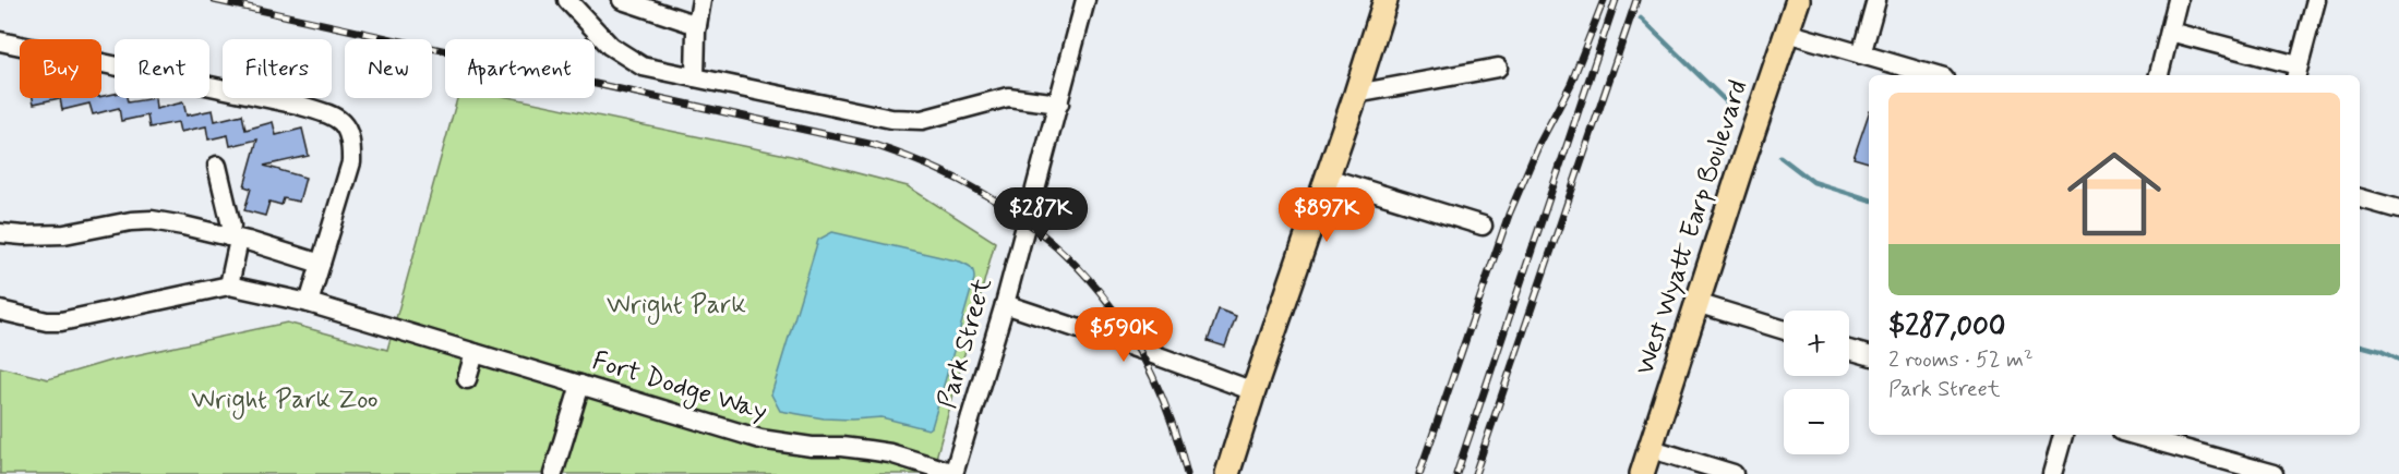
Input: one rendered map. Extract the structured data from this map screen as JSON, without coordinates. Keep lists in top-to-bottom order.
{
  "streets": {
    "main road": ["West Wyatt Earp Boulevard"],
    "street": ["Park Street", "Fort Dodge Way"]
  },
  "crossings": [
    ["Park Street", "Fort Dodge Way"]
  ],
  "parks": ["Wright Park", "Wright Park Zoo"],
  "page": {
    "chip": [
      "Buy",
      "Rent",
      "Filters",
      "New",
      "Apartment"
    ],
    "list": [
      {
        "name": "$287,000",
        "note": "2 rooms · 52 m² · Park Street"
      }
    ],
    "price": ["$287K", "$897K", "$590K"],
    "map_buttons": ["+", "−"]
  }
}
